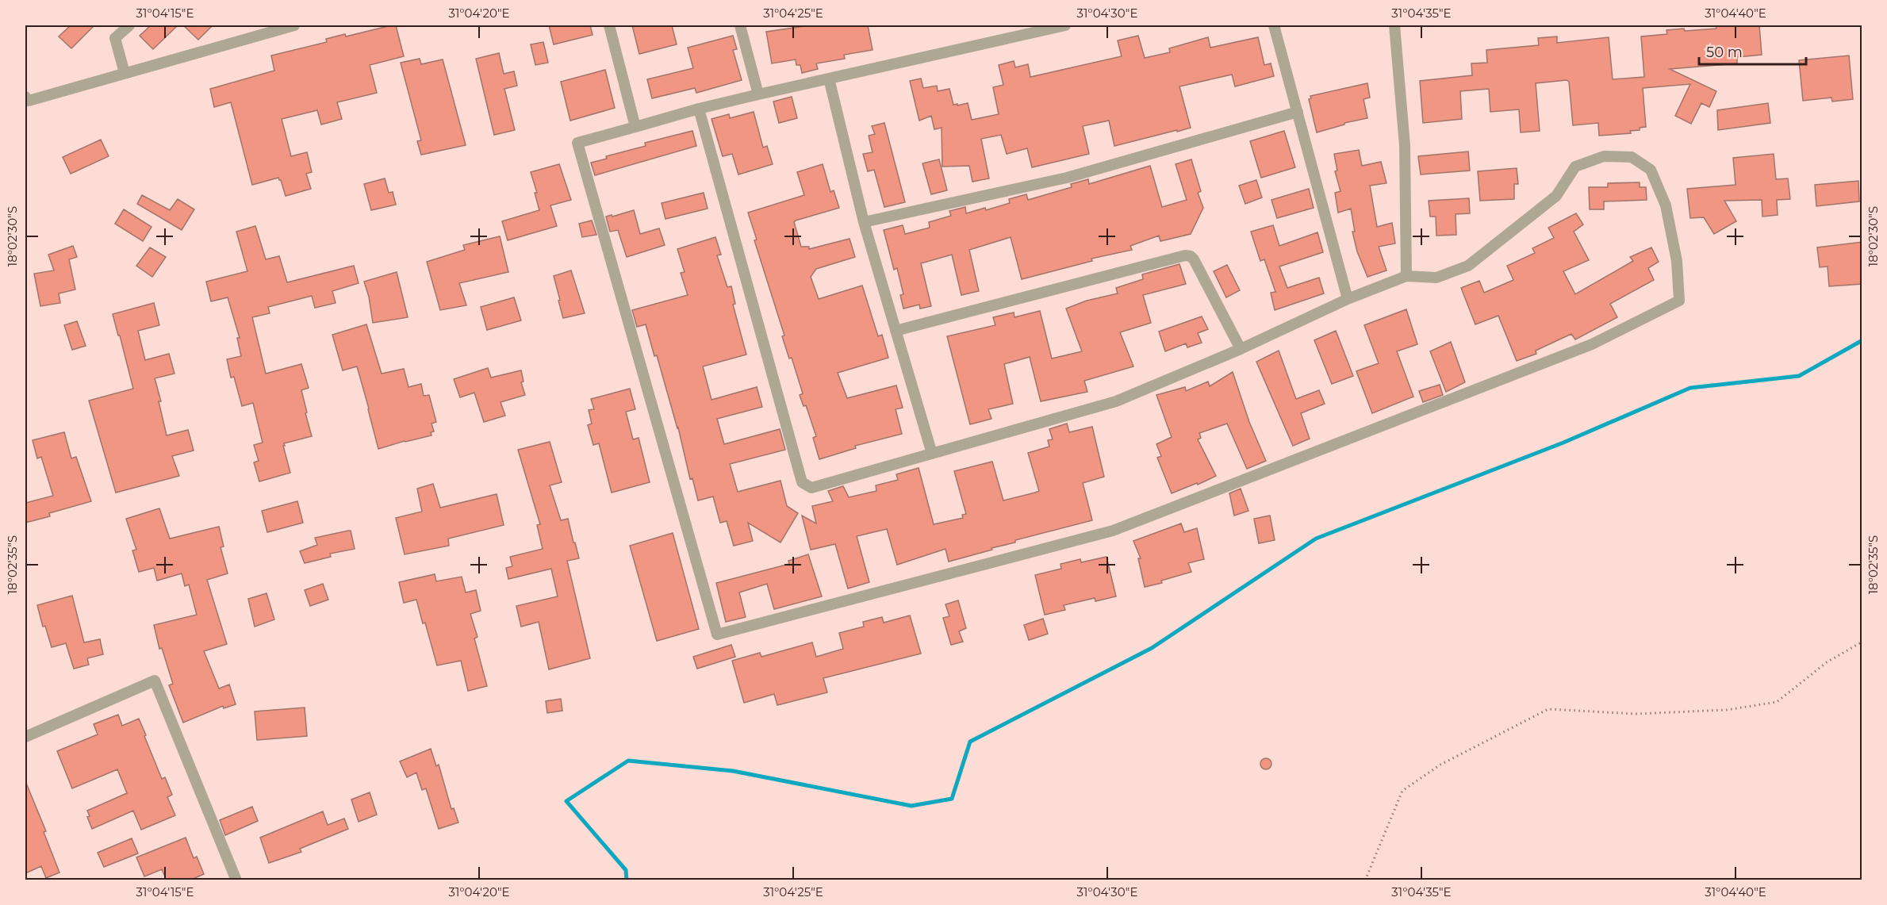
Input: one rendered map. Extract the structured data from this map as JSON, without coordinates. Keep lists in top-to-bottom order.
{
  "scale_bar": "50 m",
  "coordinates": [
    "31°04'15\"E",
    "31°04'20\"E",
    "31°04'25\"E",
    "31°04'30\"E",
    "31°04'35\"E",
    "31°04'40\"E",
    "18°02'30\"S",
    "18°02'35\"S"
  ]
}
